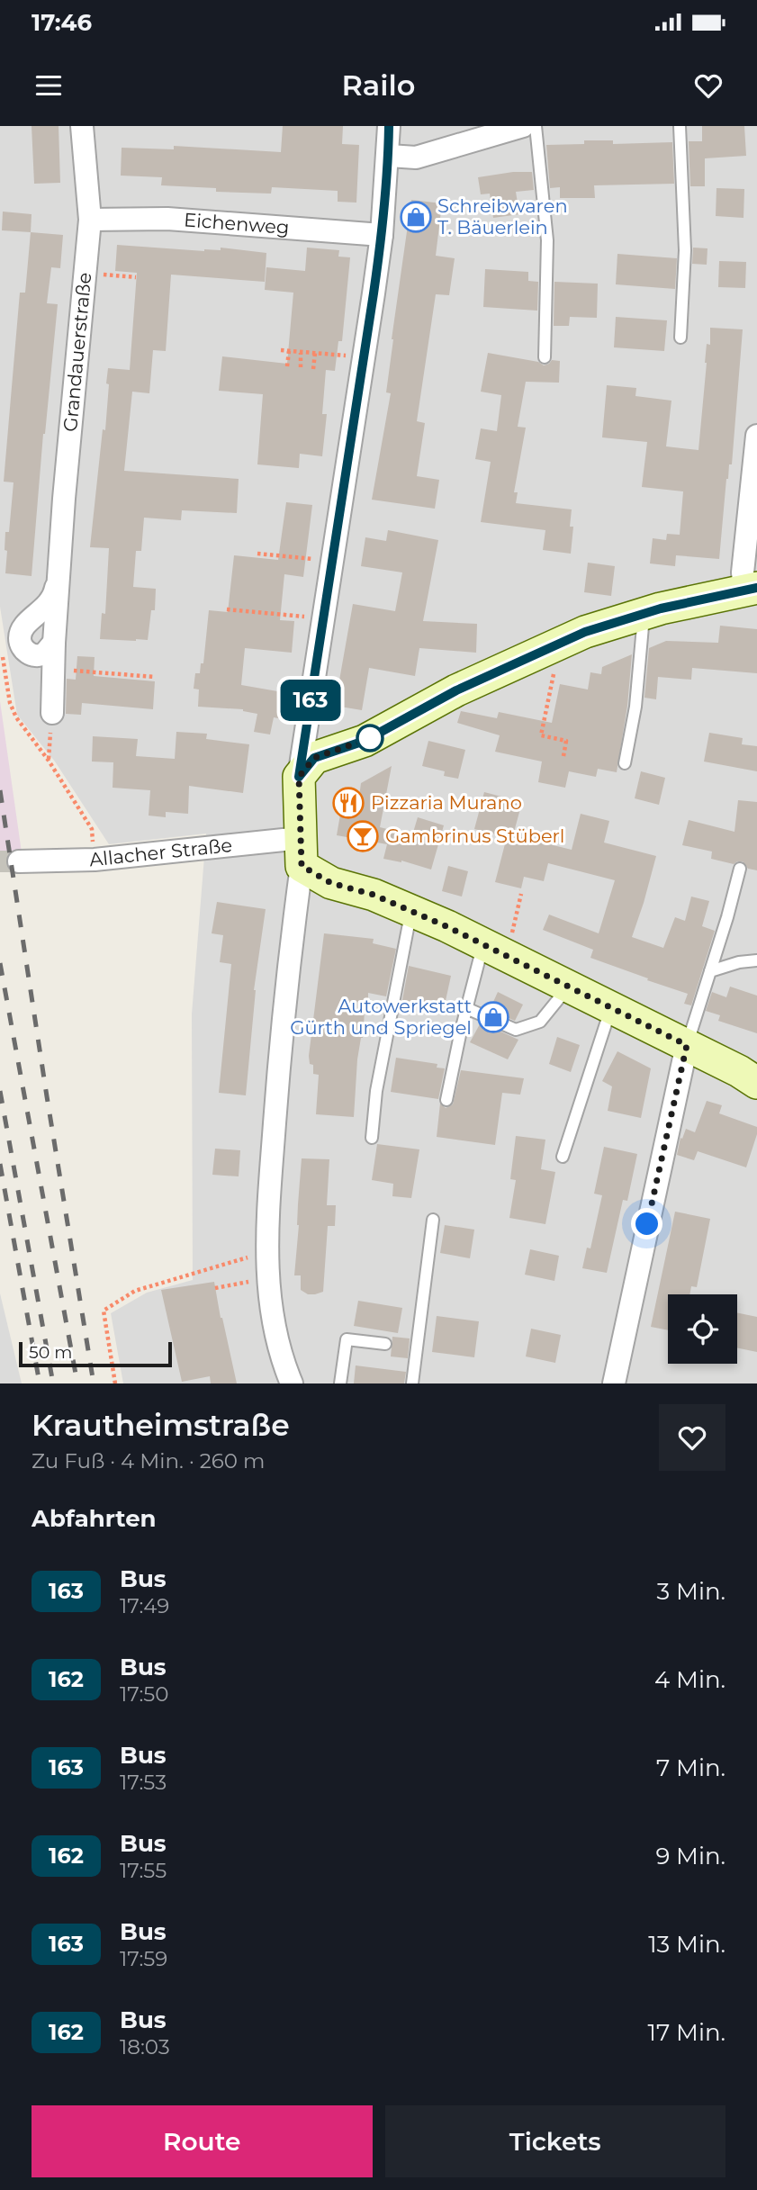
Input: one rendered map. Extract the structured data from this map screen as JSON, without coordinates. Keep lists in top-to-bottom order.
{
  "streets": {
    "street": ["Eichenweg", "Grandauerstraße", "Allacher Straße"]
  },
  "crossings": [
    ["Eichenweg", "Grandauerstraße"]
  ],
  "places": {
    "shop": ["Schreibwaren T. Bäuerlein", "Autowerkstatt Gürth und Spriegel"],
    "restaurant": ["Pizzaria Murano"],
    "bar": ["Gambrinus Stüberl"]
  },
  "lines": ["bus line 163"],
  "scale_bar": "50 m",
  "page": {
    "status": "17:46",
    "header": "Railo",
    "on_map": "163",
    "scale": "50 m",
    "heading": [
      ["Krautheimstraße", "Zu Fuß · 4 Min. · 260 m"],
      "Abfahrten"
    ],
    "list": [
      {
        "mark": "163",
        "name": "Bus",
        "note": "17:49",
        "value": "3 Min."
      },
      {
        "mark": "162",
        "name": "Bus",
        "note": "17:50",
        "value": "4 Min."
      },
      {
        "mark": "163",
        "name": "Bus",
        "note": "17:53",
        "value": "7 Min."
      },
      {
        "mark": "162",
        "name": "Bus",
        "note": "17:55",
        "value": "9 Min."
      },
      {
        "mark": "163",
        "name": "Bus",
        "note": "17:59",
        "value": "13 Min."
      },
      {
        "mark": "162",
        "name": "Bus",
        "note": "18:03",
        "value": "17 Min."
      }
    ],
    "buttons": ["Route", "Tickets"]
  }
}
